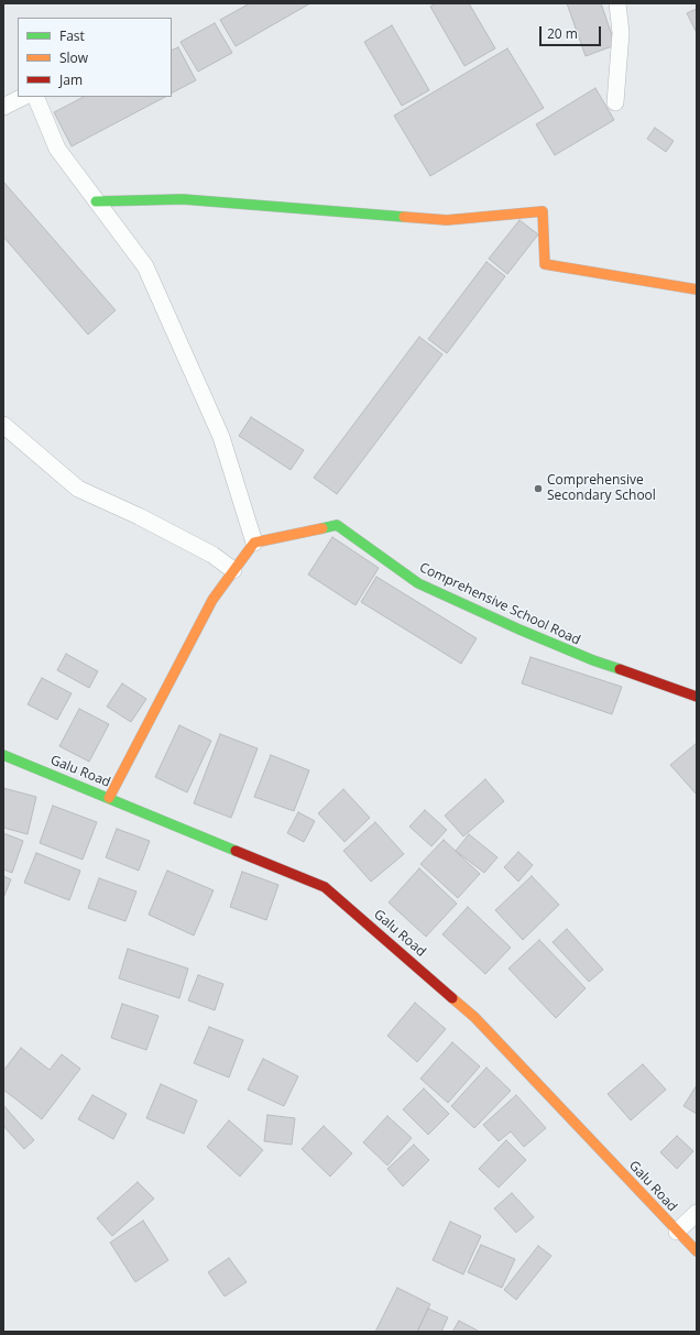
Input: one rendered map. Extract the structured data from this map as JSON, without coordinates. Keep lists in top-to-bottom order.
{
  "streets": {
    "street": ["Comprehensive School Road", "Galu Road"]
  },
  "places": ["Comprehensive Secondary School"],
  "legend": ["Fast", "Slow", "Jam"],
  "scale_bar": "20 m"
}
